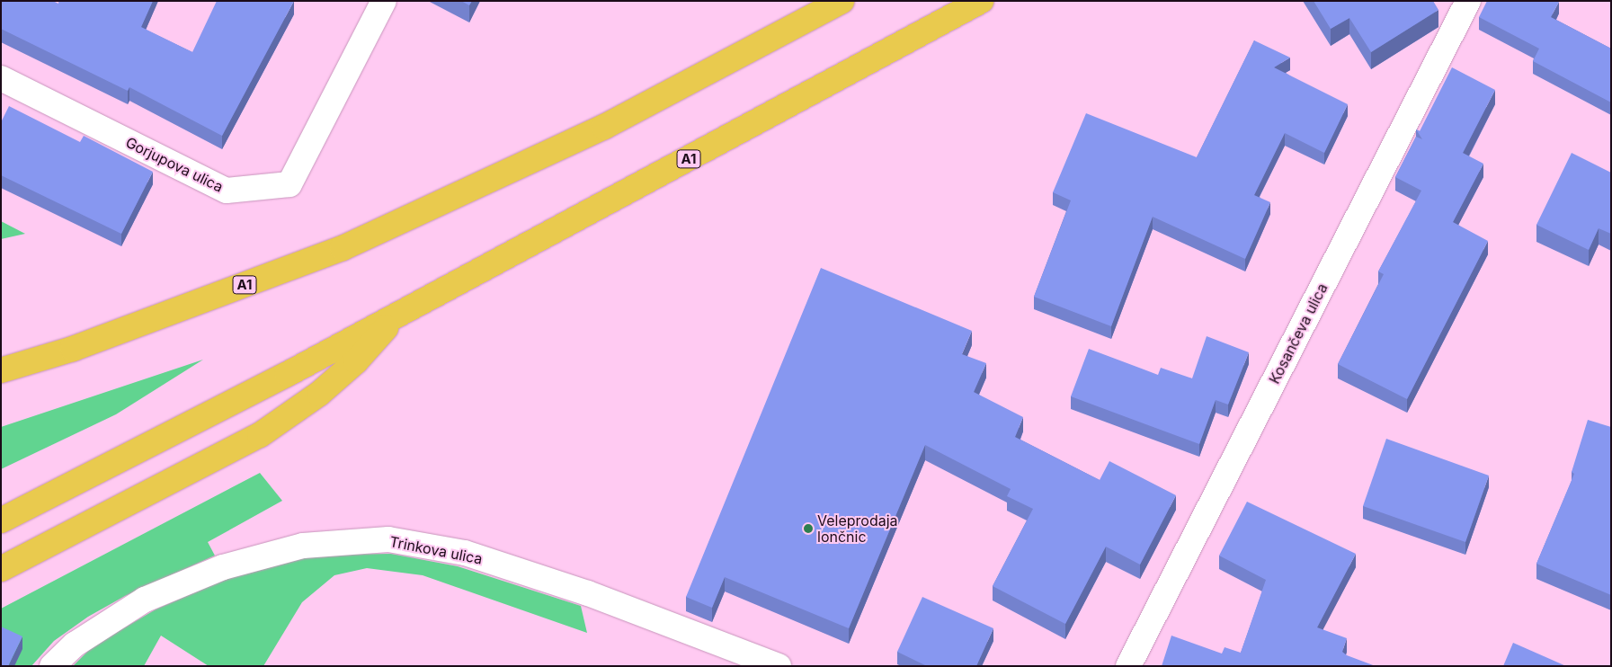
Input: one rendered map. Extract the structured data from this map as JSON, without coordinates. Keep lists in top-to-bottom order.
{
  "streets": {
    "highway": ["A1"],
    "street": ["Gorjupova ulica", "Kosančeva ulica", "Trinkova ulica"]
  },
  "places": ["Veleprodaja lončnic"]
}
